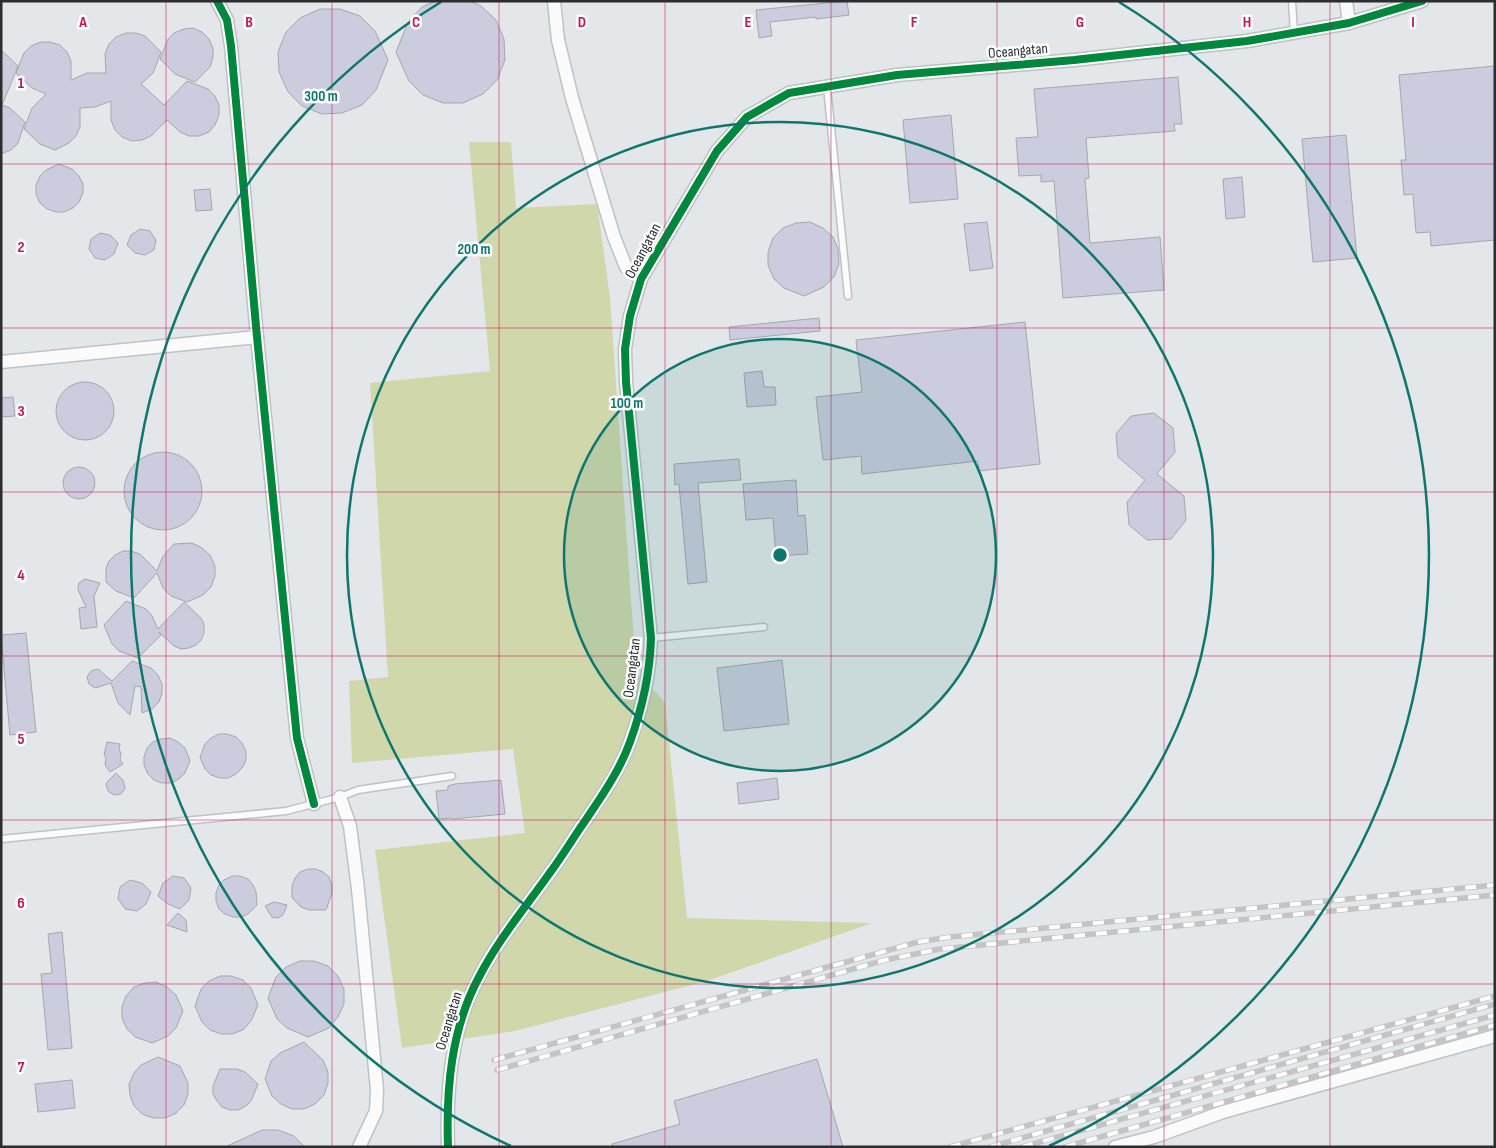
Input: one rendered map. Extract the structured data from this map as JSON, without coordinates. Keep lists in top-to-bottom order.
{
  "streets": {
    "street": ["Oceangatan"]
  },
  "grid": {
    "columns": [
      "A",
      "B",
      "C",
      "D",
      "E",
      "F",
      "G",
      "H",
      "I"
    ],
    "rows": [
      "1",
      "2",
      "3",
      "4",
      "5",
      "6",
      "7"
    ]
  },
  "rings": ["300 m", "200 m", "100 m"]
}
